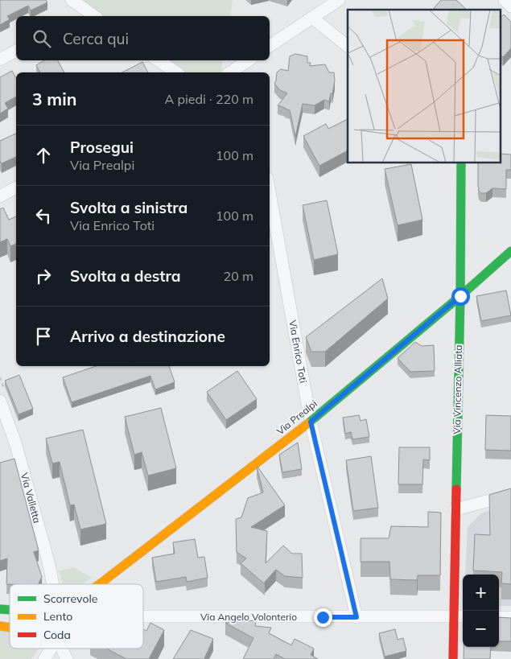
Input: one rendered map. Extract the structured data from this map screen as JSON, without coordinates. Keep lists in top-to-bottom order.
{
  "streets": {
    "street": [
      "Via Enrico Toti",
      "Via Vincenzo Alliata",
      "Via Prealpi",
      "Via Valletta",
      "Via Angelo Volonterio"
    ]
  },
  "crossings": [
    ["Via Enrico Toti", "Via Prealpi"],
    ["Via Enrico Toti", "Via Angelo Volonterio"],
    ["Via Vincenzo Alliata", "Via Prealpi"],
    ["Via Vincenzo Alliata", "Via Angelo Volonterio"]
  ],
  "legend": ["Scorrevole", "Lento", "Coda"],
  "page": {
    "search": "Cerca qui",
    "heading": ["3 min", "A piedi · 220 m"],
    "list": [
      ["Prosegui", "Via Prealpi", "100 m"],
      ["Svolta a sinistra", "Via Enrico Toti", "100 m"],
      ["Svolta a destra", "20 m"],
      "Arrivo a destinazione"
    ],
    "map_buttons": ["+", "−"]
  }
}
